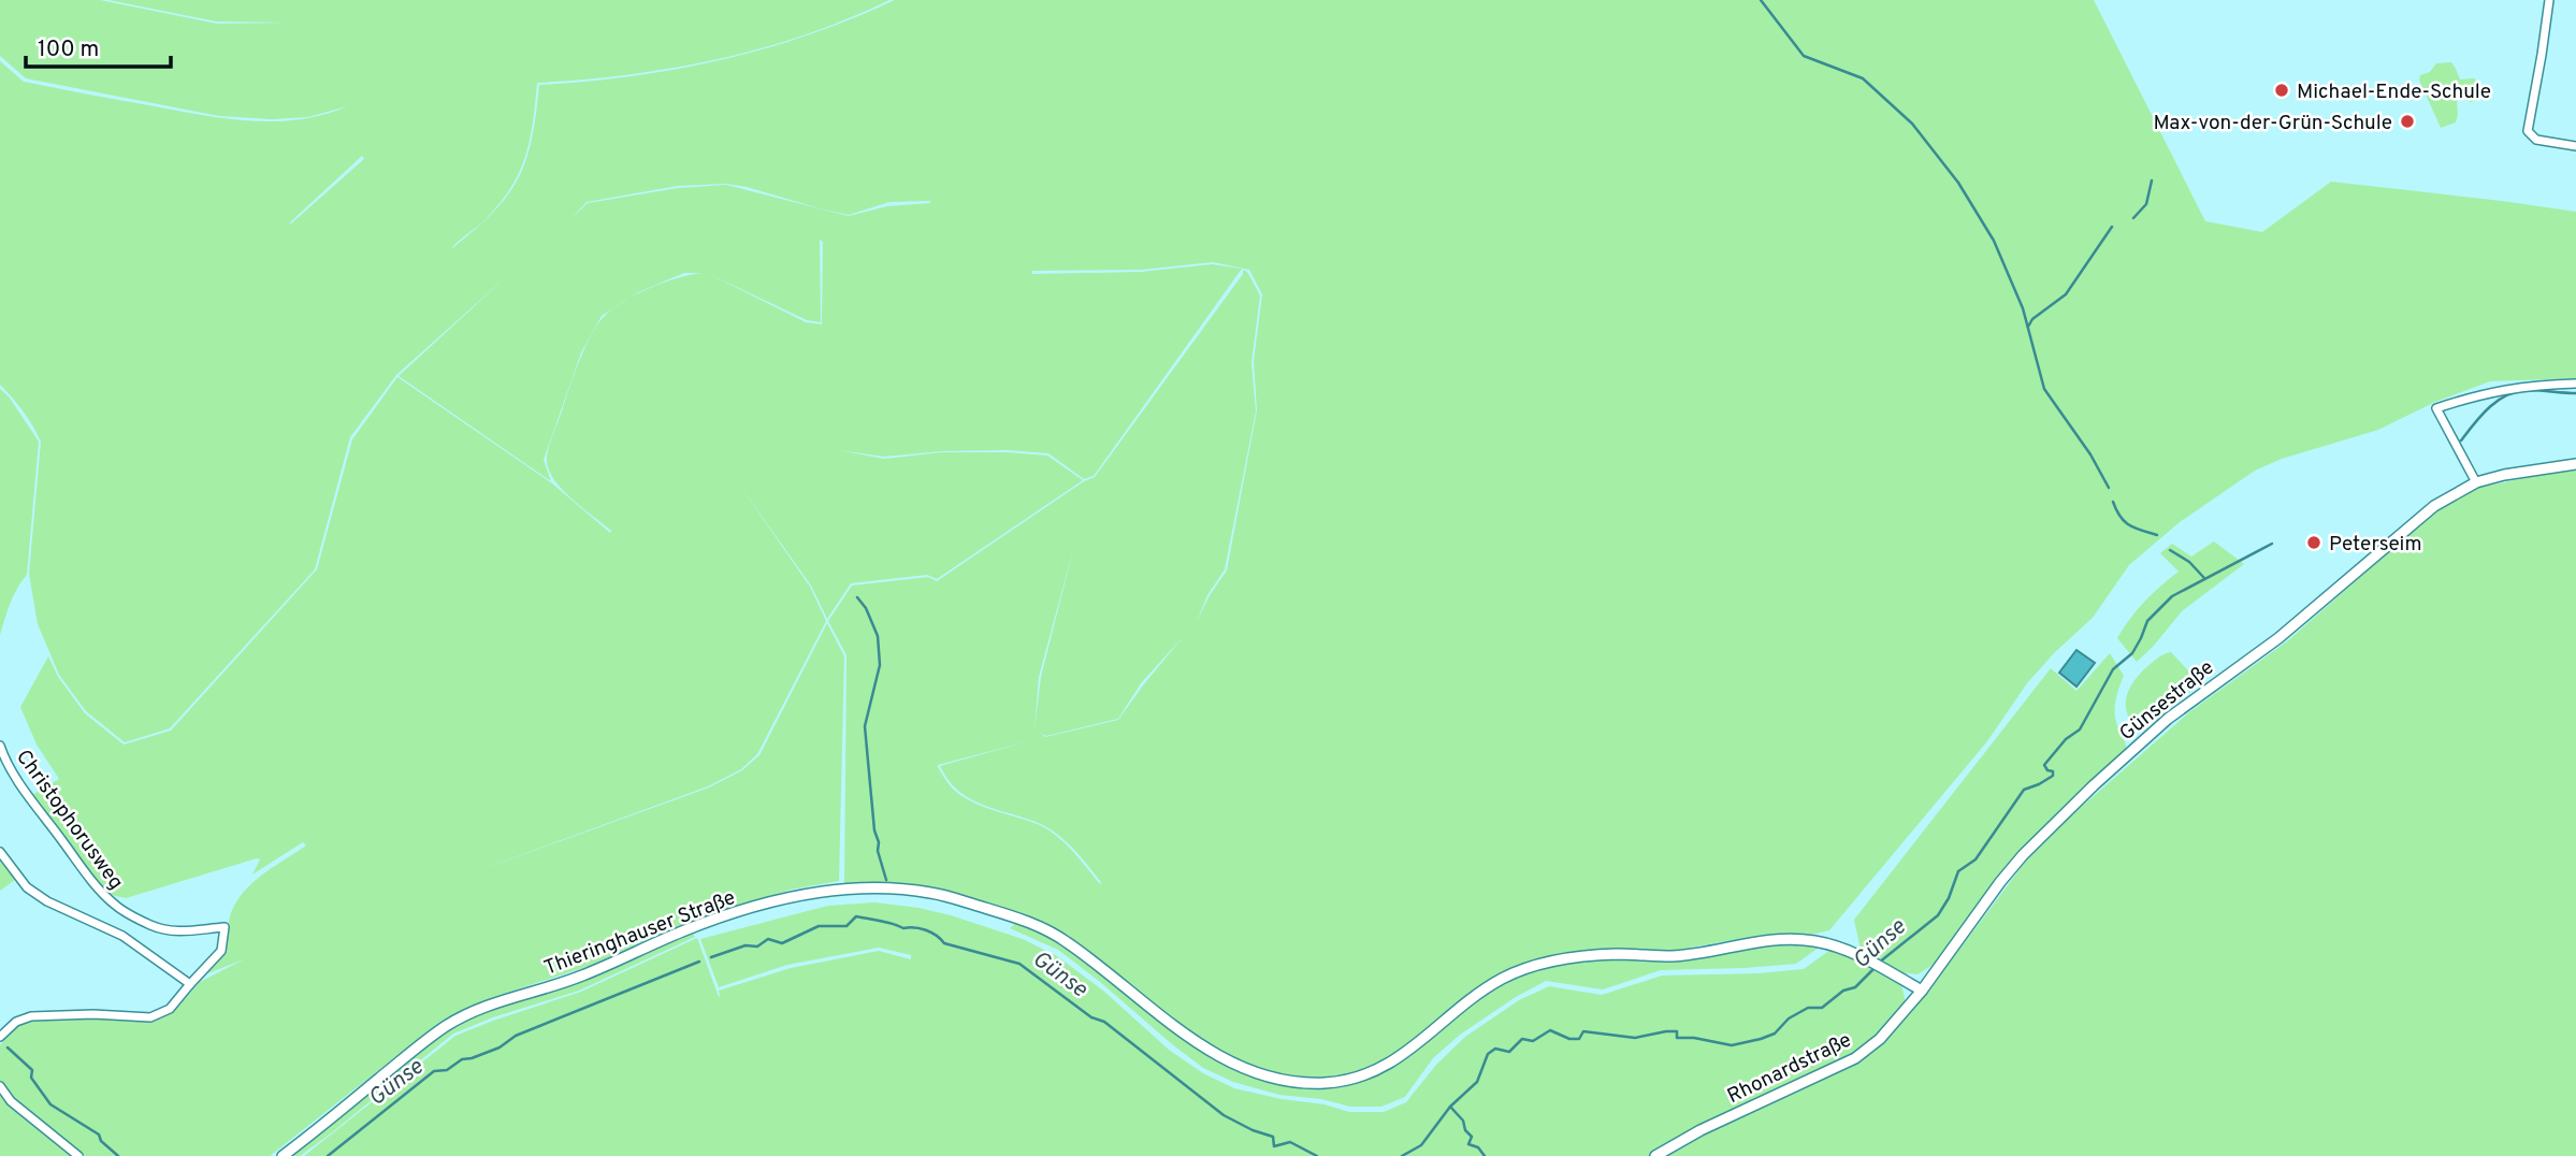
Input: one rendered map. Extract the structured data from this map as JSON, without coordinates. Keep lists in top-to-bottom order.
{
  "streets": {
    "street": [
      "Günsestraße",
      "Christophorusweg",
      "Thieringhauser Straße",
      "Rhonardstraße"
    ]
  },
  "crossings": [
    ["Günsestraße", "Thieringhauser Straße"],
    ["Günsestraße", "Rhonardstraße"],
    ["Thieringhauser Straße", "Rhonardstraße"]
  ],
  "water": ["Günse"],
  "places": ["Michael-Ende-Schule", "Max-von-der-Grün-Schule", "Peterseim"],
  "scale_bar": "100 m"
}
